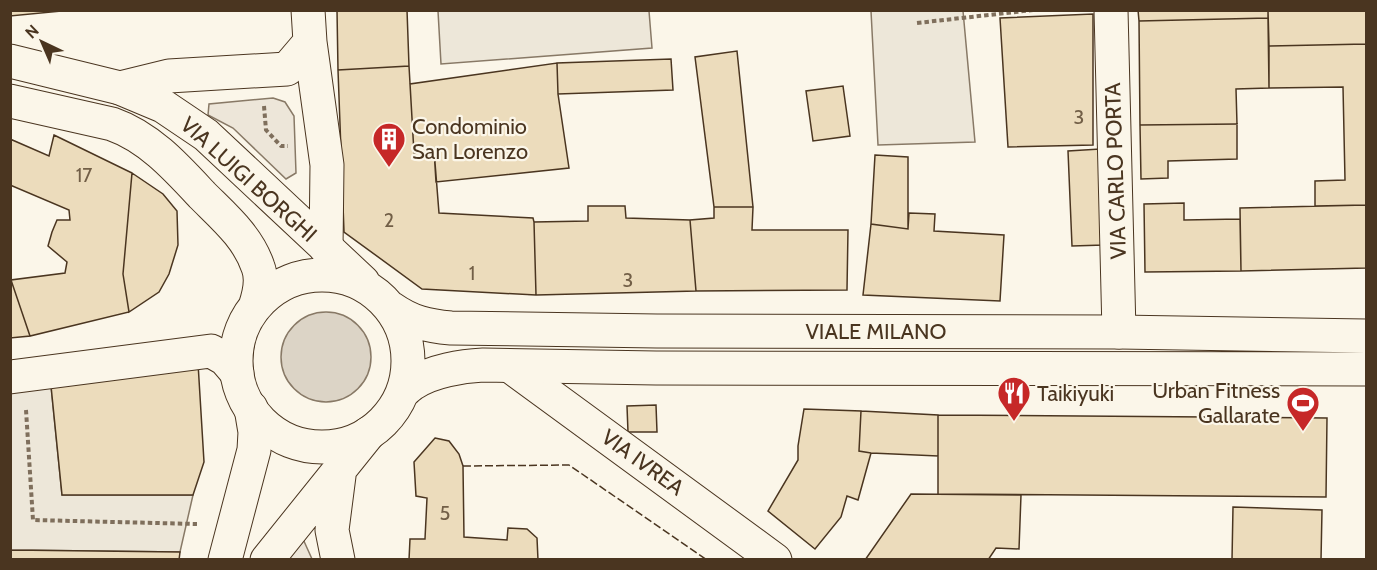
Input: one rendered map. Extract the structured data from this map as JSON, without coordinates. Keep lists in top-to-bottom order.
{
  "streets": {
    "street": [
      "VIA CARLO PORTA",
      "VIA LUIGI BORGHI",
      "VIALE MILANO",
      "VIA IVREA"
    ]
  },
  "crossings": [
    ["VIA CARLO PORTA", "VIALE MILANO"],
    ["VIA LUIGI BORGHI", "VIALE MILANO"],
    ["VIALE MILANO", "VIA IVREA"]
  ],
  "places": {
    "building": ["Condominio San Lorenzo"],
    "restaurant": ["Taikiyuki"],
    "sports": ["Urban Fitness Gallarate"]
  },
  "house_numbers": [
    "3",
    "17",
    "2",
    "1",
    "3",
    "5"
  ],
  "north": "top left"
}
